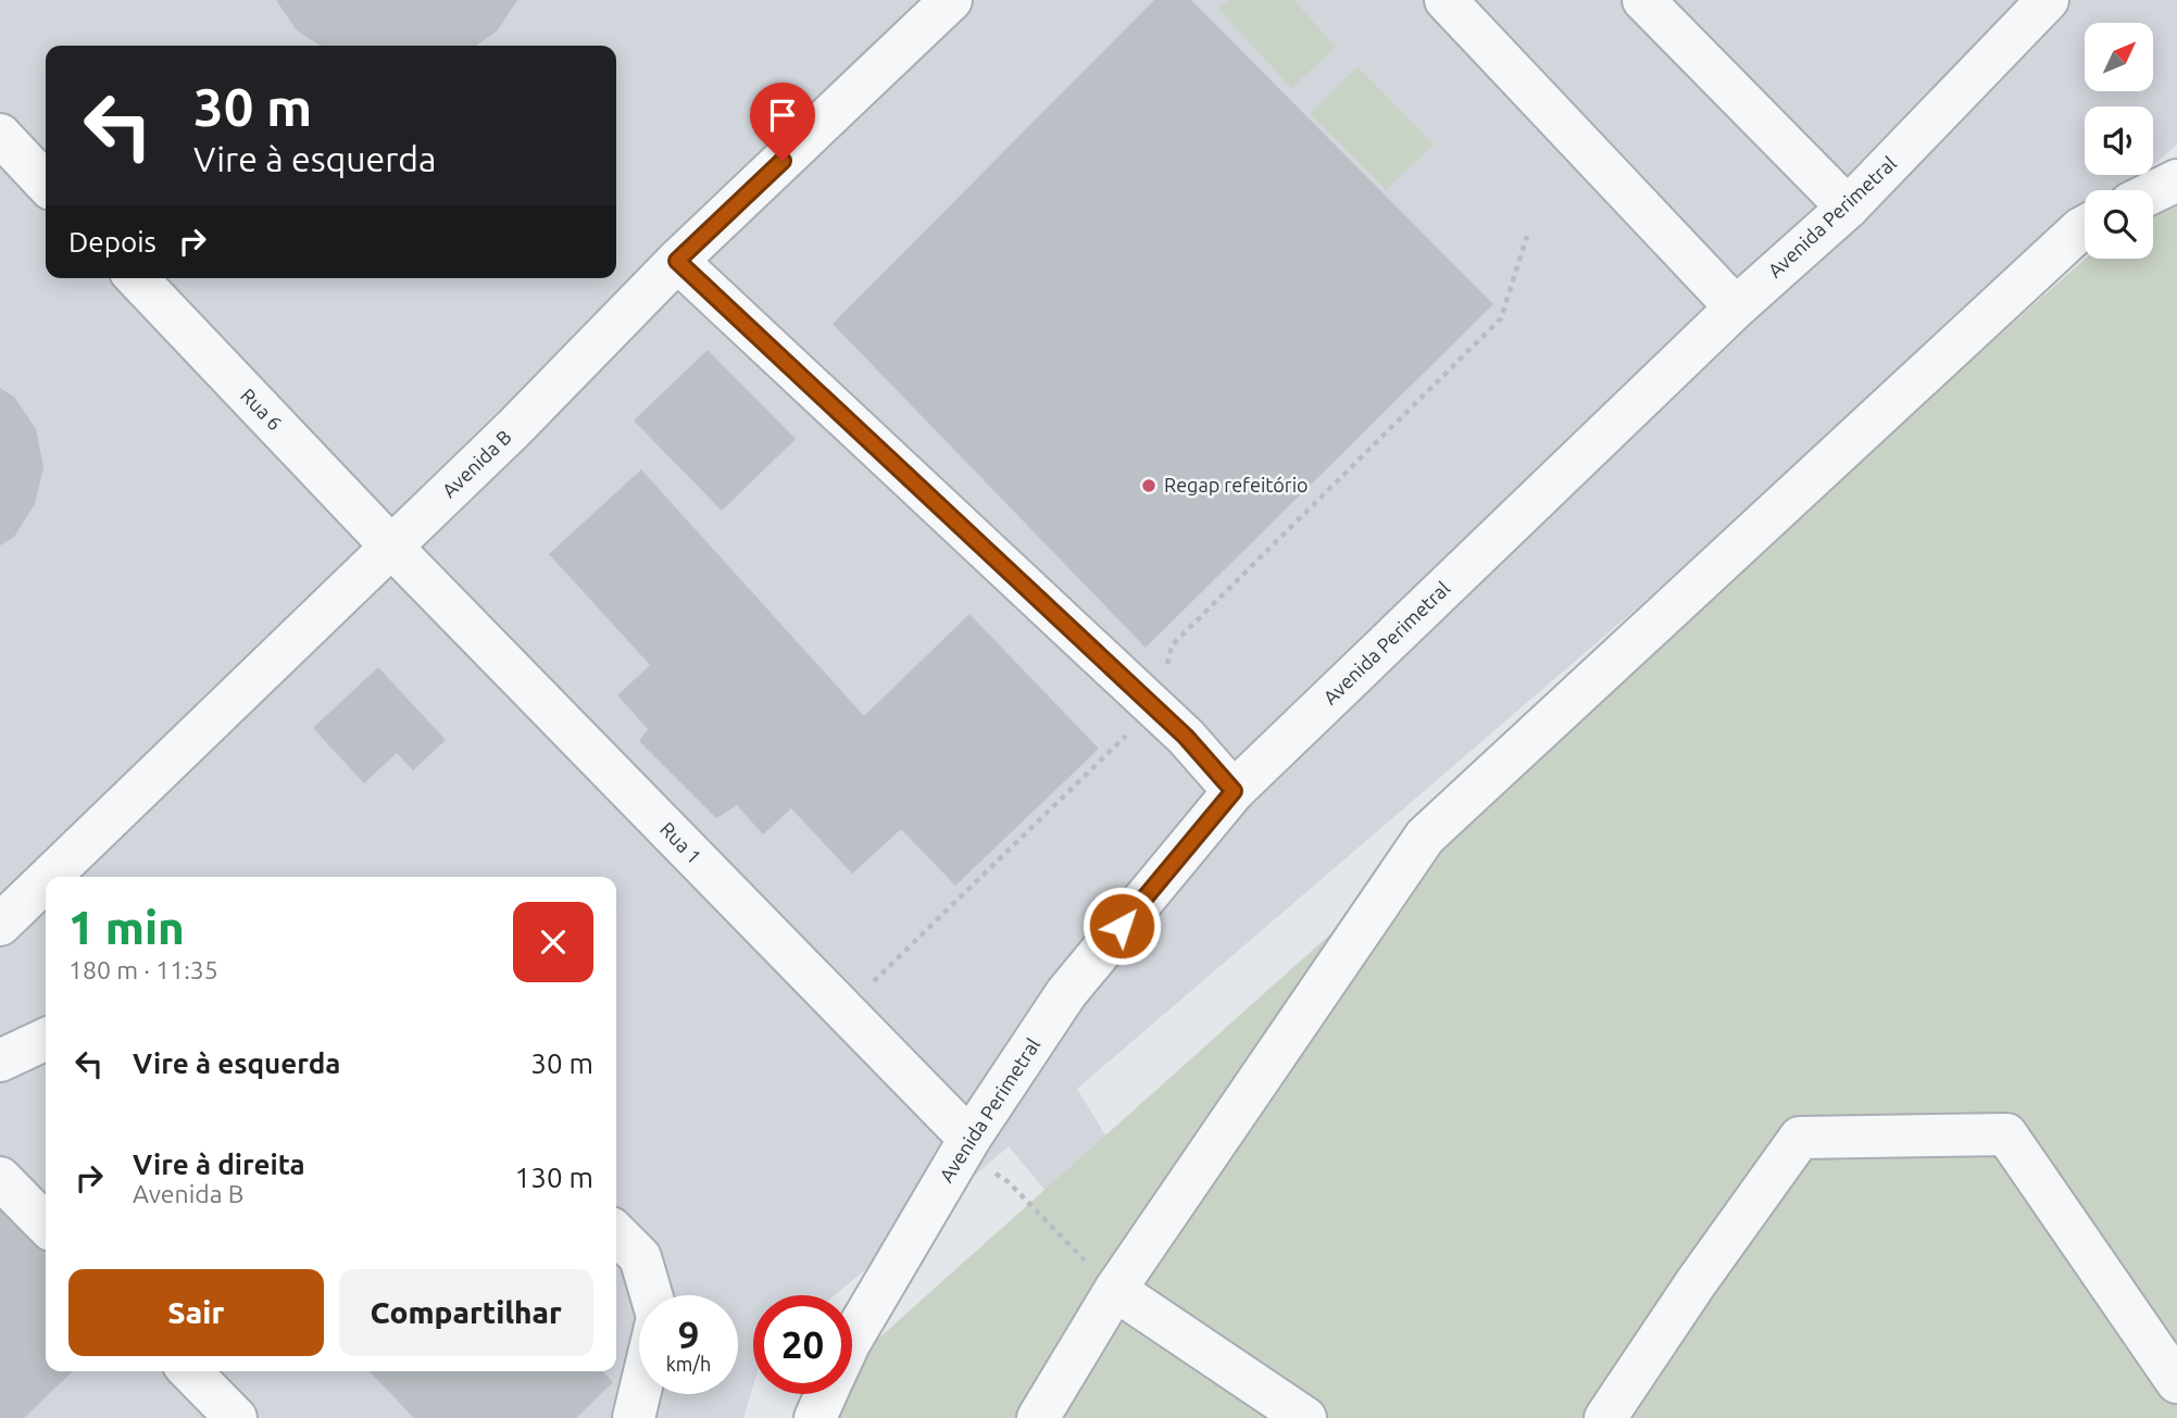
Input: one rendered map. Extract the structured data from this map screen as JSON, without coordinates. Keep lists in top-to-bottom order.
{
  "streets": {
    "lane": [
      "Avenida Perimetral",
      "Rua 6",
      "Avenida B",
      "Rua 1"
    ]
  },
  "crossings": [
    ["Avenida Perimetral", "Rua 1"],
    ["Rua 6", "Avenida B"],
    ["Rua 6", "Rua 1"],
    ["Avenida B", "Rua 1"]
  ],
  "places": ["Regap refeitório"],
  "north": "top right",
  "page": {
    "turn": ["30 m", "Vire à esquerda"],
    "then": "Depois",
    "heading": ["1 min", "180 m · 11:35"],
    "list": [
      {
        "name": "Vire à esquerda",
        "value": "30 m"
      },
      {
        "name": "Vire à direita",
        "note": "Avenida B",
        "value": "130 m"
      }
    ],
    "buttons": ["Sair", "Compartilhar"],
    "speed": "9 km/h",
    "limit": "20"
  }
}
